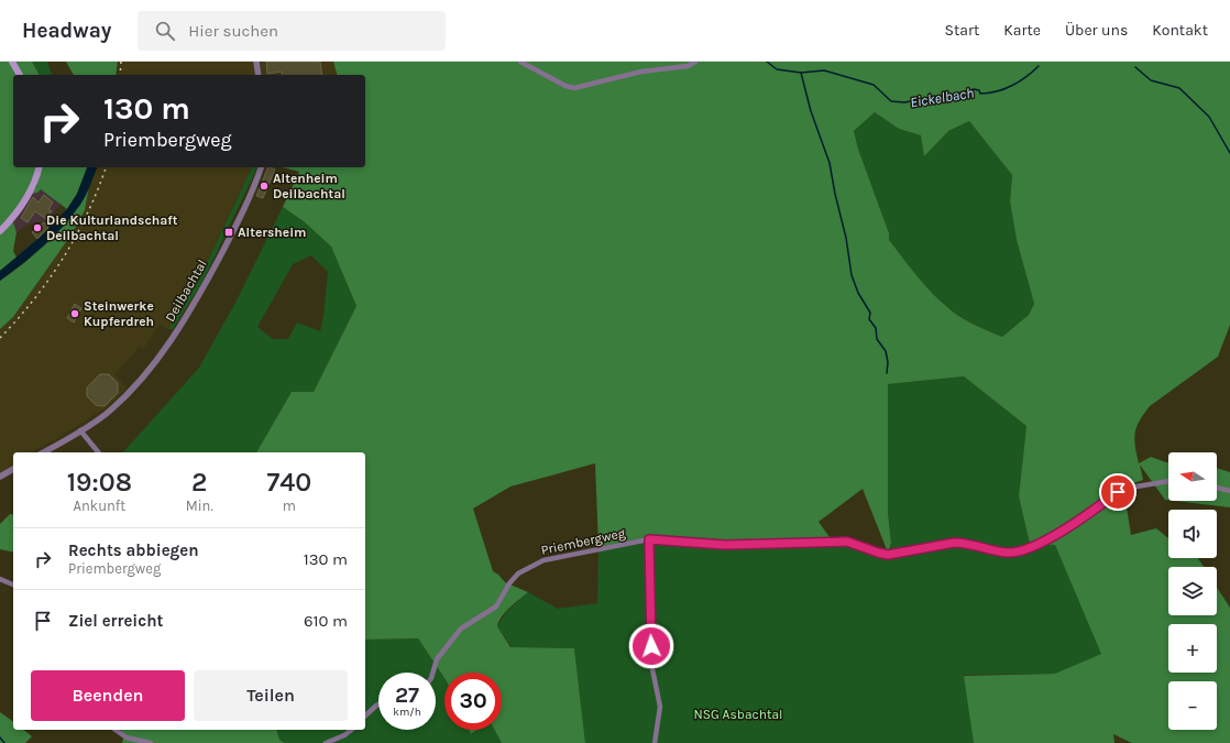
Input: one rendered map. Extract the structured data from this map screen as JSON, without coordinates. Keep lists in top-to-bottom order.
{
  "streets": {
    "street": ["Deilbachtal", "Priembergweg"]
  },
  "water": ["Eickelbach"],
  "parks": ["NSG Asbachtal"],
  "places": {
    "other": ["Altenheim Deilbachtal", "Die Kulturlandschaft Deilbachtal", "Steinwerke Kupferdreh"],
    "transit": ["Altersheim"]
  },
  "north": "left",
  "page": {
    "header": "Headway",
    "search": "Hier suchen",
    "nav": [
      "Start",
      "Karte",
      "Über uns",
      "Kontakt"
    ],
    "turn": ["130 m", "Priembergweg"],
    "map_buttons": ["+", "−"],
    "eta": [
      "19:08",
      "Ankunft",
      "2",
      "Min.",
      "740",
      "m"
    ],
    "list": [
      {
        "name": "Rechts abbiegen",
        "note": "Priembergweg",
        "value": "130 m"
      },
      {
        "name": "Ziel erreicht",
        "value": "610 m"
      }
    ],
    "buttons": ["Beenden", "Teilen"],
    "speed": "27 km/h",
    "limit": "30"
  }
}
